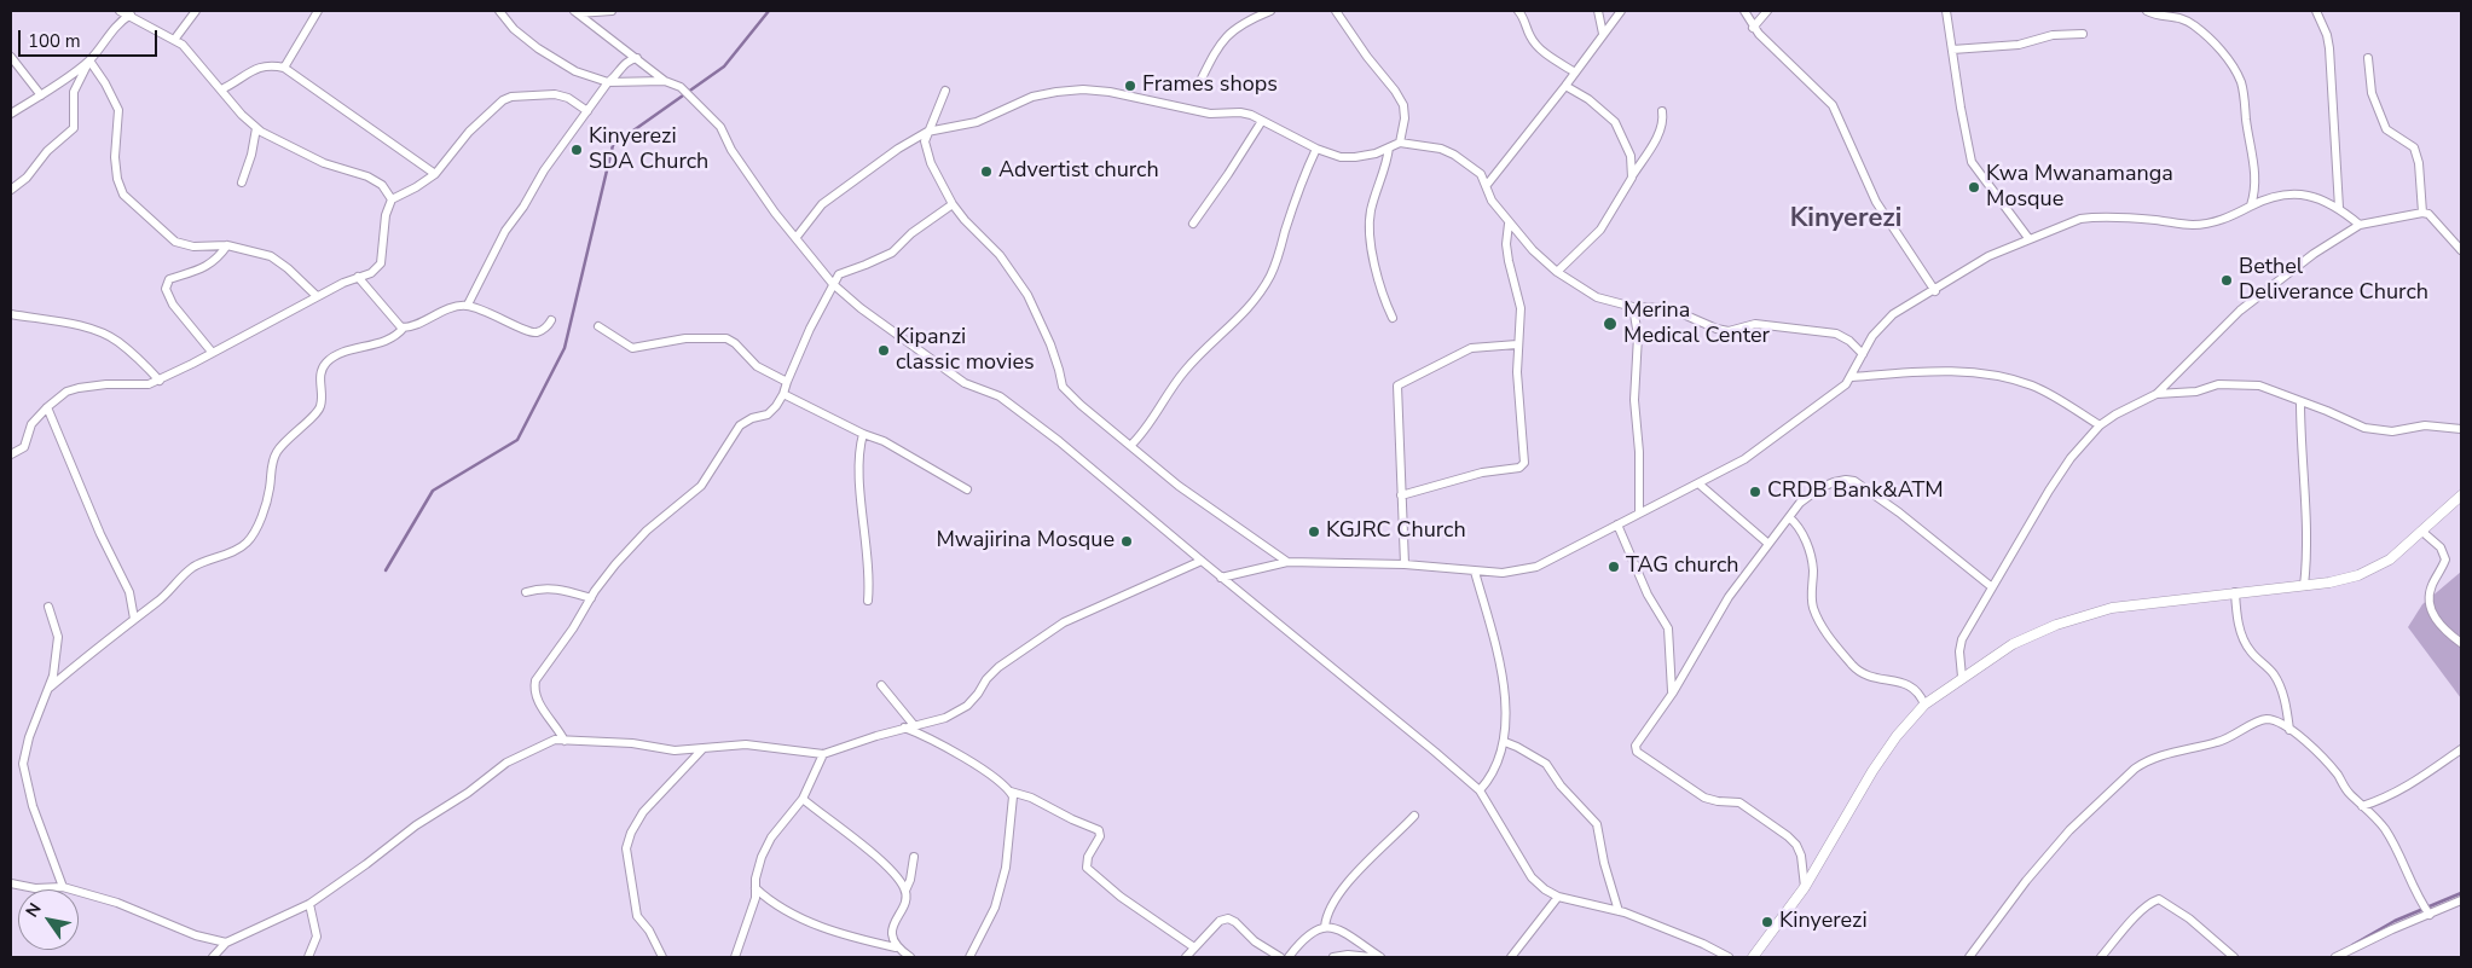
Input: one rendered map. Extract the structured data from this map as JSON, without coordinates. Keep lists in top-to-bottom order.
{
  "districts": ["Kinyerezi"],
  "places": [
    "Frames shops",
    "Kinyerezi SDA Church",
    "Advertist church",
    "Kwa Mwanamanga Mosque",
    "Bethel Deliverance Church",
    "Merina Medical Center",
    "Kipanzi classic movies",
    "CRDB Bank&ATM",
    "KGJRC Church",
    "Mwajirina Mosque",
    "TAG church",
    "Kinyerezi"
  ],
  "scale_bar": "100 m",
  "north": "top left"
}
